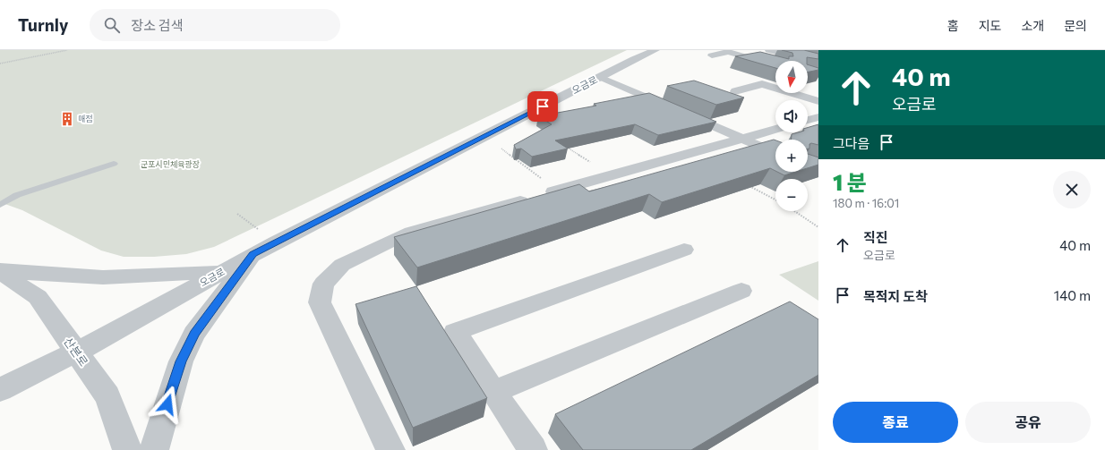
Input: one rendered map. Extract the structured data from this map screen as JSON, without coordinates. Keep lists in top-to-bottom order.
{
  "streets": {
    "street": ["오금로", "산본로"]
  },
  "crossings": [
    ["오금로", "산본로"]
  ],
  "parks": ["군포시민체육광장"],
  "places": {
    "building": ["매점"]
  },
  "north": "bottom",
  "page": {
    "header": "Turnly",
    "search": "장소 검색",
    "nav": [
      "홈",
      "지도",
      "소개",
      "문의"
    ],
    "turn": ["40 m", "오금로"],
    "map_buttons": ["+", "−"],
    "then": "그다음",
    "heading": ["1 분", "180 m · 16:01"],
    "list": [
      {
        "name": "직진",
        "note": "오금로",
        "value": "40 m"
      },
      {
        "name": "목적지 도착",
        "value": "140 m"
      }
    ],
    "buttons": ["종료", "공유"]
  }
}
